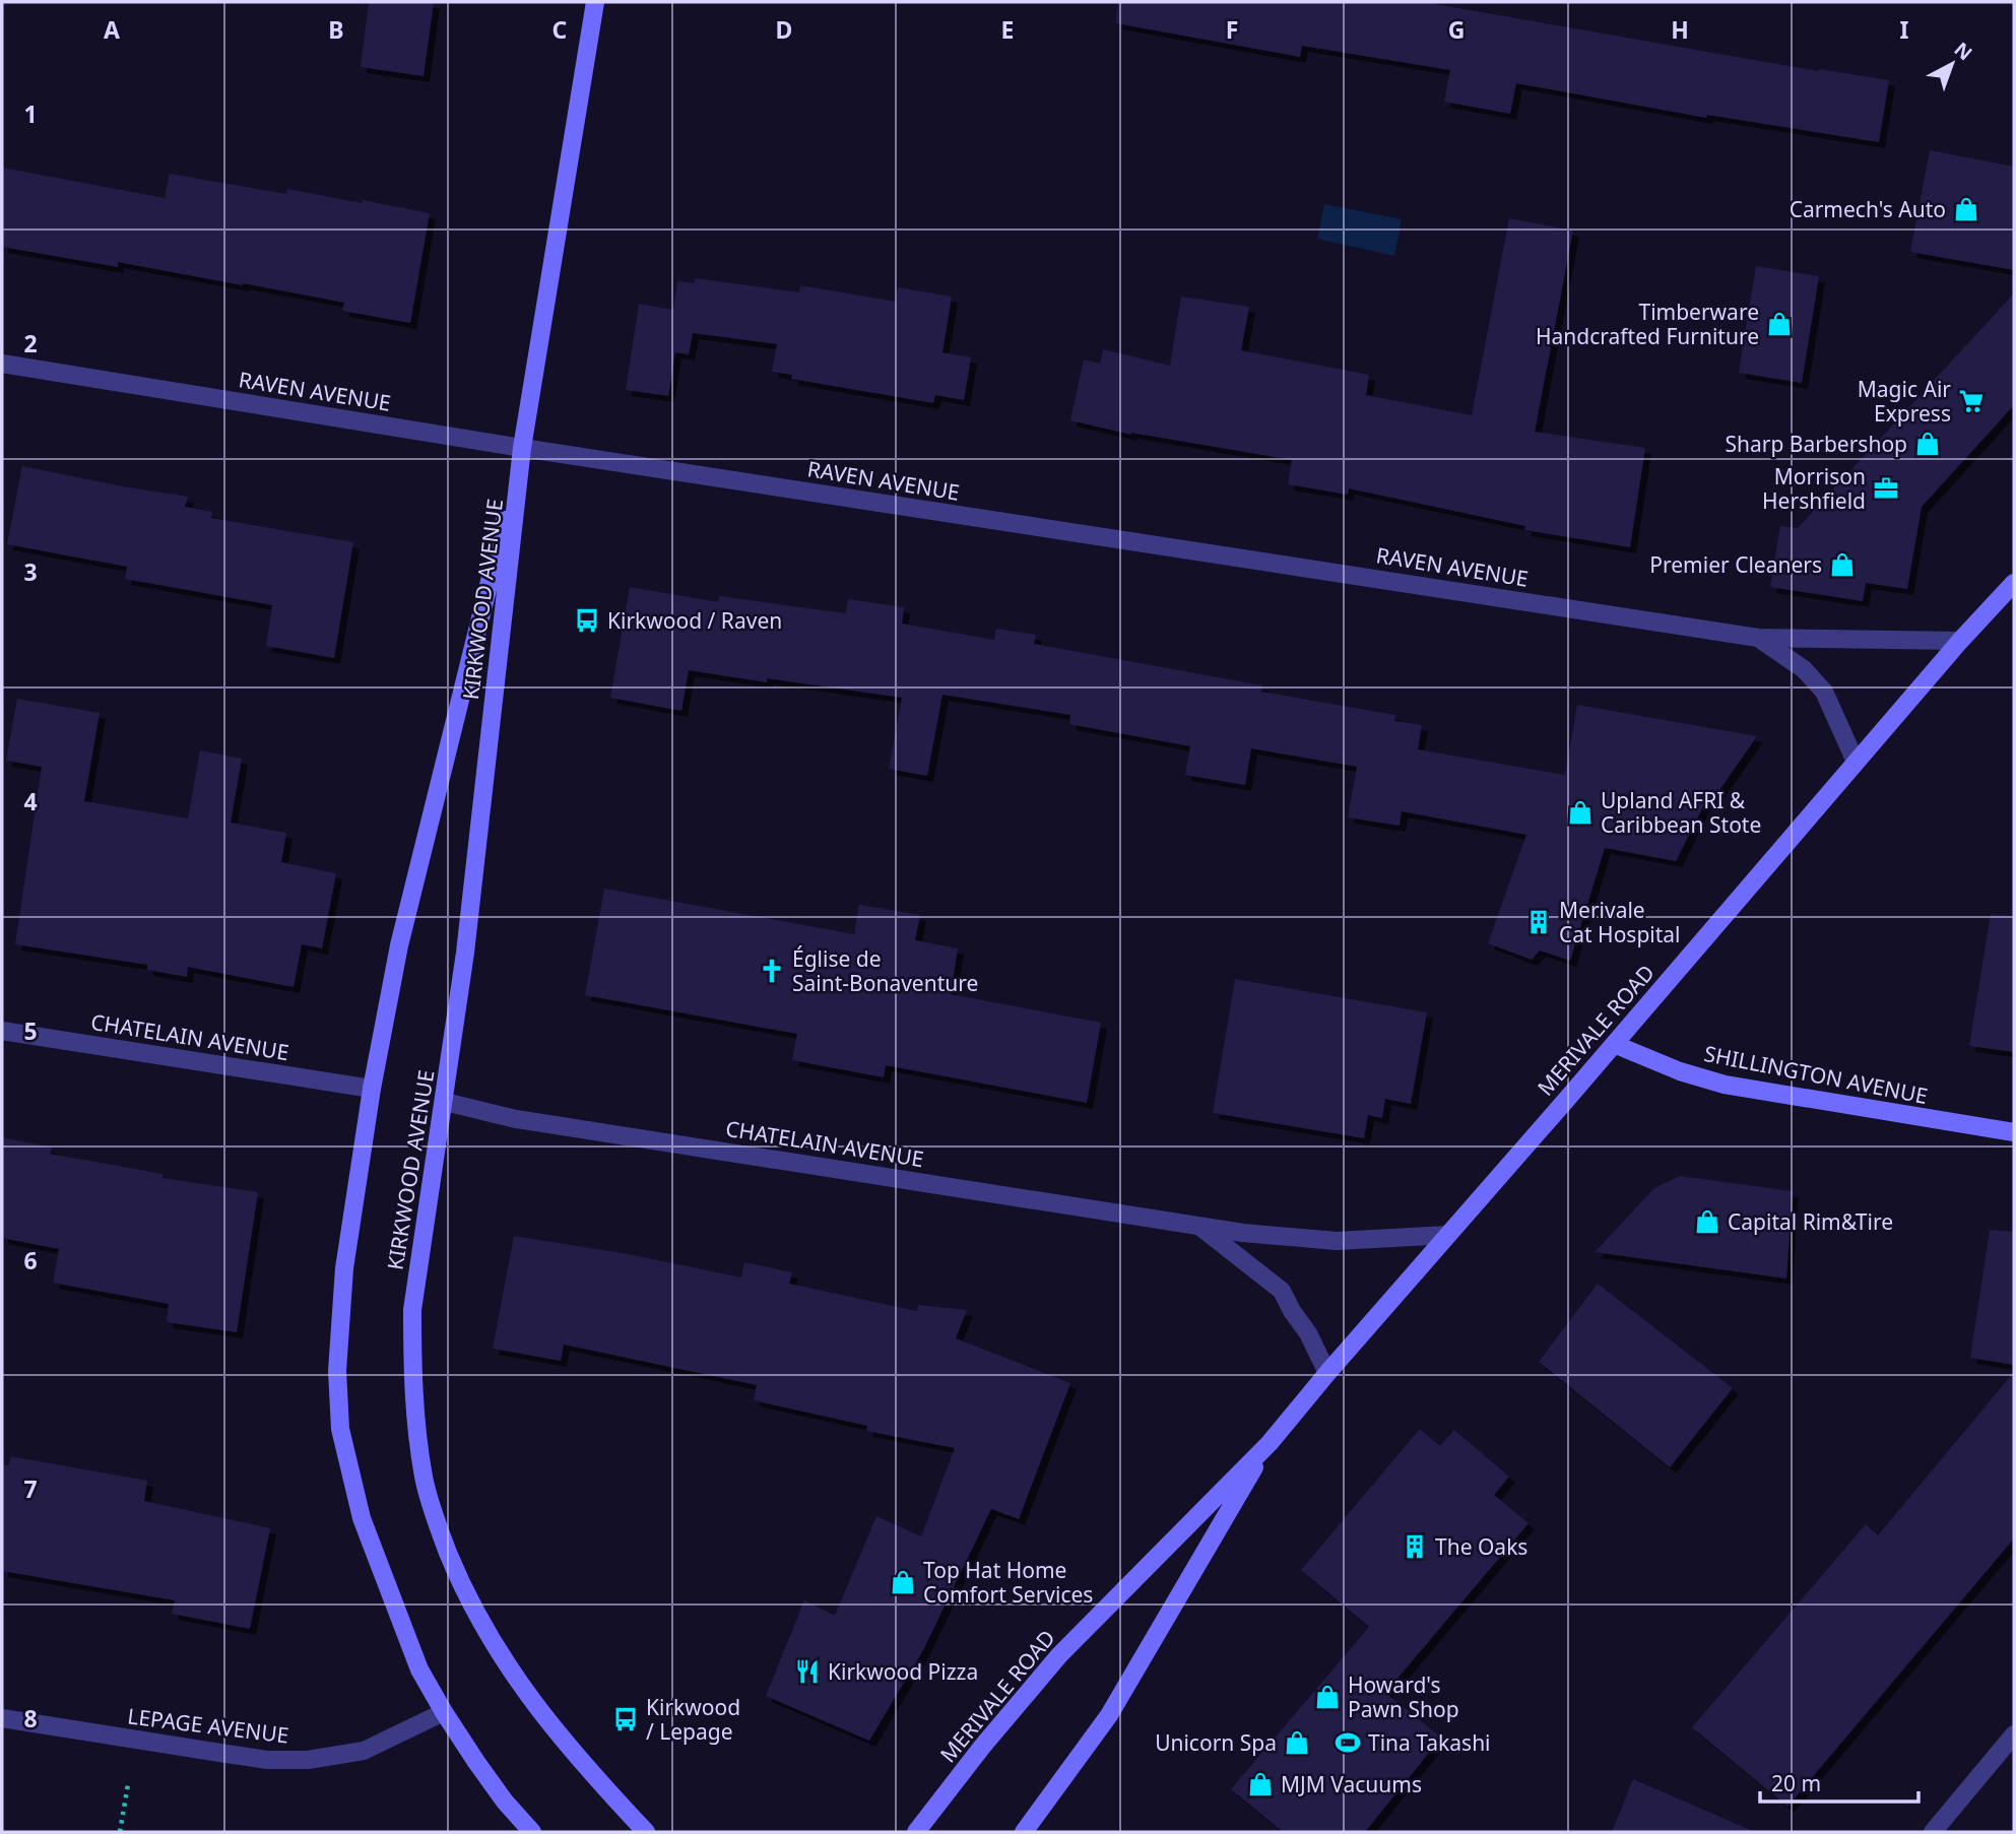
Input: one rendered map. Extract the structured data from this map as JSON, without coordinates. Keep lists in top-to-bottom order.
{
  "streets": {
    "main road": ["KIRKWOOD AVENUE", "MERIVALE ROAD", "SHILLINGTON AVENUE"],
    "street": ["RAVEN AVENUE", "CHATELAIN AVENUE", "LEPAGE AVENUE"]
  },
  "crossings": [
    ["RAVEN AVENUE", "KIRKWOOD AVENUE"],
    ["RAVEN AVENUE", "MERIVALE ROAD"],
    ["KIRKWOOD AVENUE", "CHATELAIN AVENUE"],
    ["KIRKWOOD AVENUE", "LEPAGE AVENUE"],
    ["MERIVALE ROAD", "CHATELAIN AVENUE"],
    ["MERIVALE ROAD", "SHILLINGTON AVENUE"]
  ],
  "places": {
    "shop": [
      "Carmech's Auto",
      "Timberware Handcrafted Furniture",
      "Sharp Barbershop",
      "Premier Cleaners",
      "Upland AFRI & Caribbean Stote",
      "Capital Rim&Tire",
      "Top Hat Home Comfort Services",
      "Howard's Pawn Shop",
      "Unicorn Spa",
      "MJM Vacuums"
    ],
    "supermarket": ["Magic Air Express"],
    "office": ["Morrison Hershfield"],
    "bus stop": ["Kirkwood / Raven", "Kirkwood / Lepage"],
    "building": ["Merivale Cat Hospital", "The Oaks"],
    "church": ["Église de Saint-Bonaventure"],
    "restaurant": ["Kirkwood Pizza"],
    "sports": ["Tina Takashi"]
  },
  "scale_bar": "20 m",
  "north": "top right",
  "grid": {
    "columns": [
      "A",
      "B",
      "C",
      "D",
      "E",
      "F",
      "G",
      "H",
      "I"
    ],
    "rows": [
      "1",
      "2",
      "3",
      "4",
      "5",
      "6",
      "7",
      "8"
    ]
  }
}
